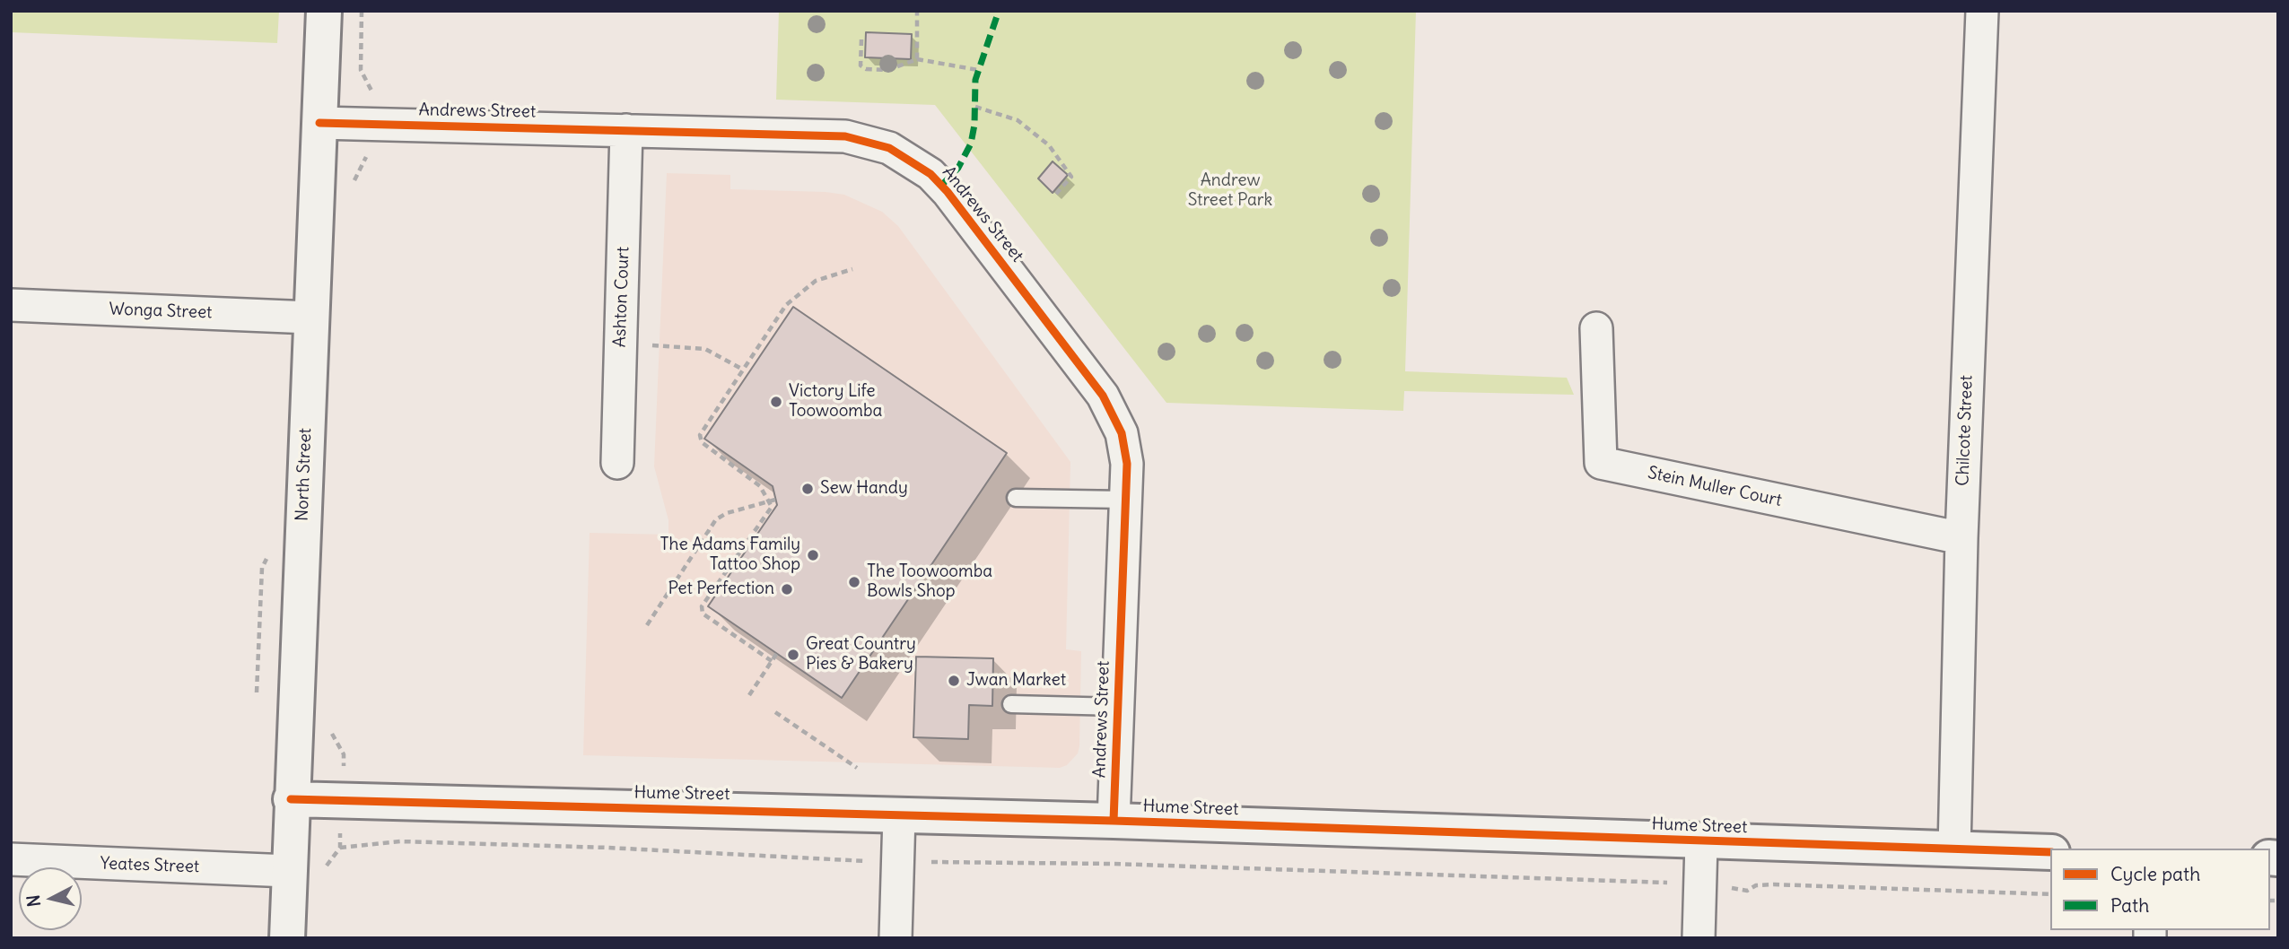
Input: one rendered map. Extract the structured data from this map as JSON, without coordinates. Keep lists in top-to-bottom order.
{
  "streets": {
    "street": [
      "Andrews Street",
      "Ashton Court",
      "Wonga Street",
      "Chilcote Street",
      "North Street",
      "Stein Muller Court",
      "Hume Street",
      "Yeates Street"
    ]
  },
  "crossings": [
    ["Andrews Street", "Ashton Court"],
    ["Andrews Street", "North Street"],
    ["Andrews Street", "Hume Street"],
    ["Wonga Street", "North Street"],
    ["Chilcote Street", "Stein Muller Court"],
    ["Chilcote Street", "Hume Street"],
    ["North Street", "Hume Street"],
    ["North Street", "Yeates Street"]
  ],
  "parks": ["Andrew Street Park"],
  "places": [
    "Victory Life Toowoomba",
    "Sew Handy",
    "The Adams Family Tattoo Shop",
    "The Toowoomba Bowls Shop",
    "Pet Perfection",
    "Great Country Pies & Bakery",
    "Jwan Market"
  ],
  "legend": ["Cycle path", "Path"],
  "north": "left"
}
